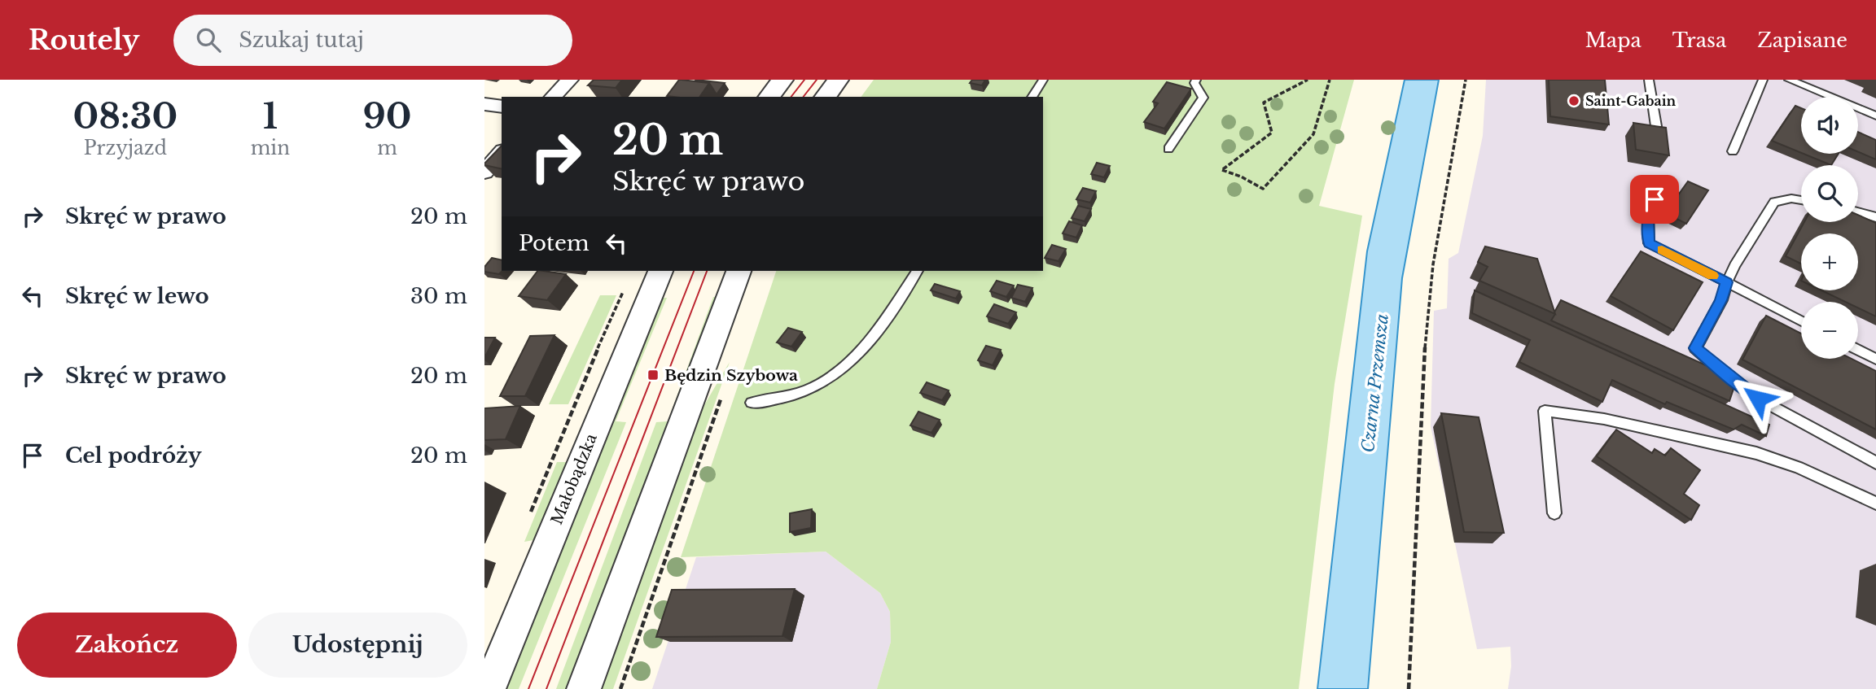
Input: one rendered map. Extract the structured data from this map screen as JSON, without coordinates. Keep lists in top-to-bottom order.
{
  "streets": {
    "street": ["Małobądzka"]
  },
  "water": ["Czarna Przemsza"],
  "places": {
    "other": ["Saint-Gabain"],
    "transit": ["Będzin Szybowa"]
  },
  "page": {
    "header": "Routely",
    "search": "Szukaj tutaj",
    "nav": ["Mapa", "Trasa", "Zapisane"],
    "eta": [
      "08:30",
      "Przyjazd",
      "1",
      "min",
      "90",
      "m"
    ],
    "map_buttons": ["+", "−"],
    "turn": ["20 m", "Skręć w prawo"],
    "list": [
      {
        "name": "Skręć w prawo",
        "value": "20 m"
      },
      {
        "name": "Skręć w lewo",
        "value": "30 m"
      },
      {
        "name": "Skręć w prawo",
        "value": "20 m"
      },
      {
        "name": "Cel podróży",
        "value": "20 m"
      }
    ],
    "then": "Potem",
    "buttons": ["Zakończ", "Udostępnij"]
  }
}
